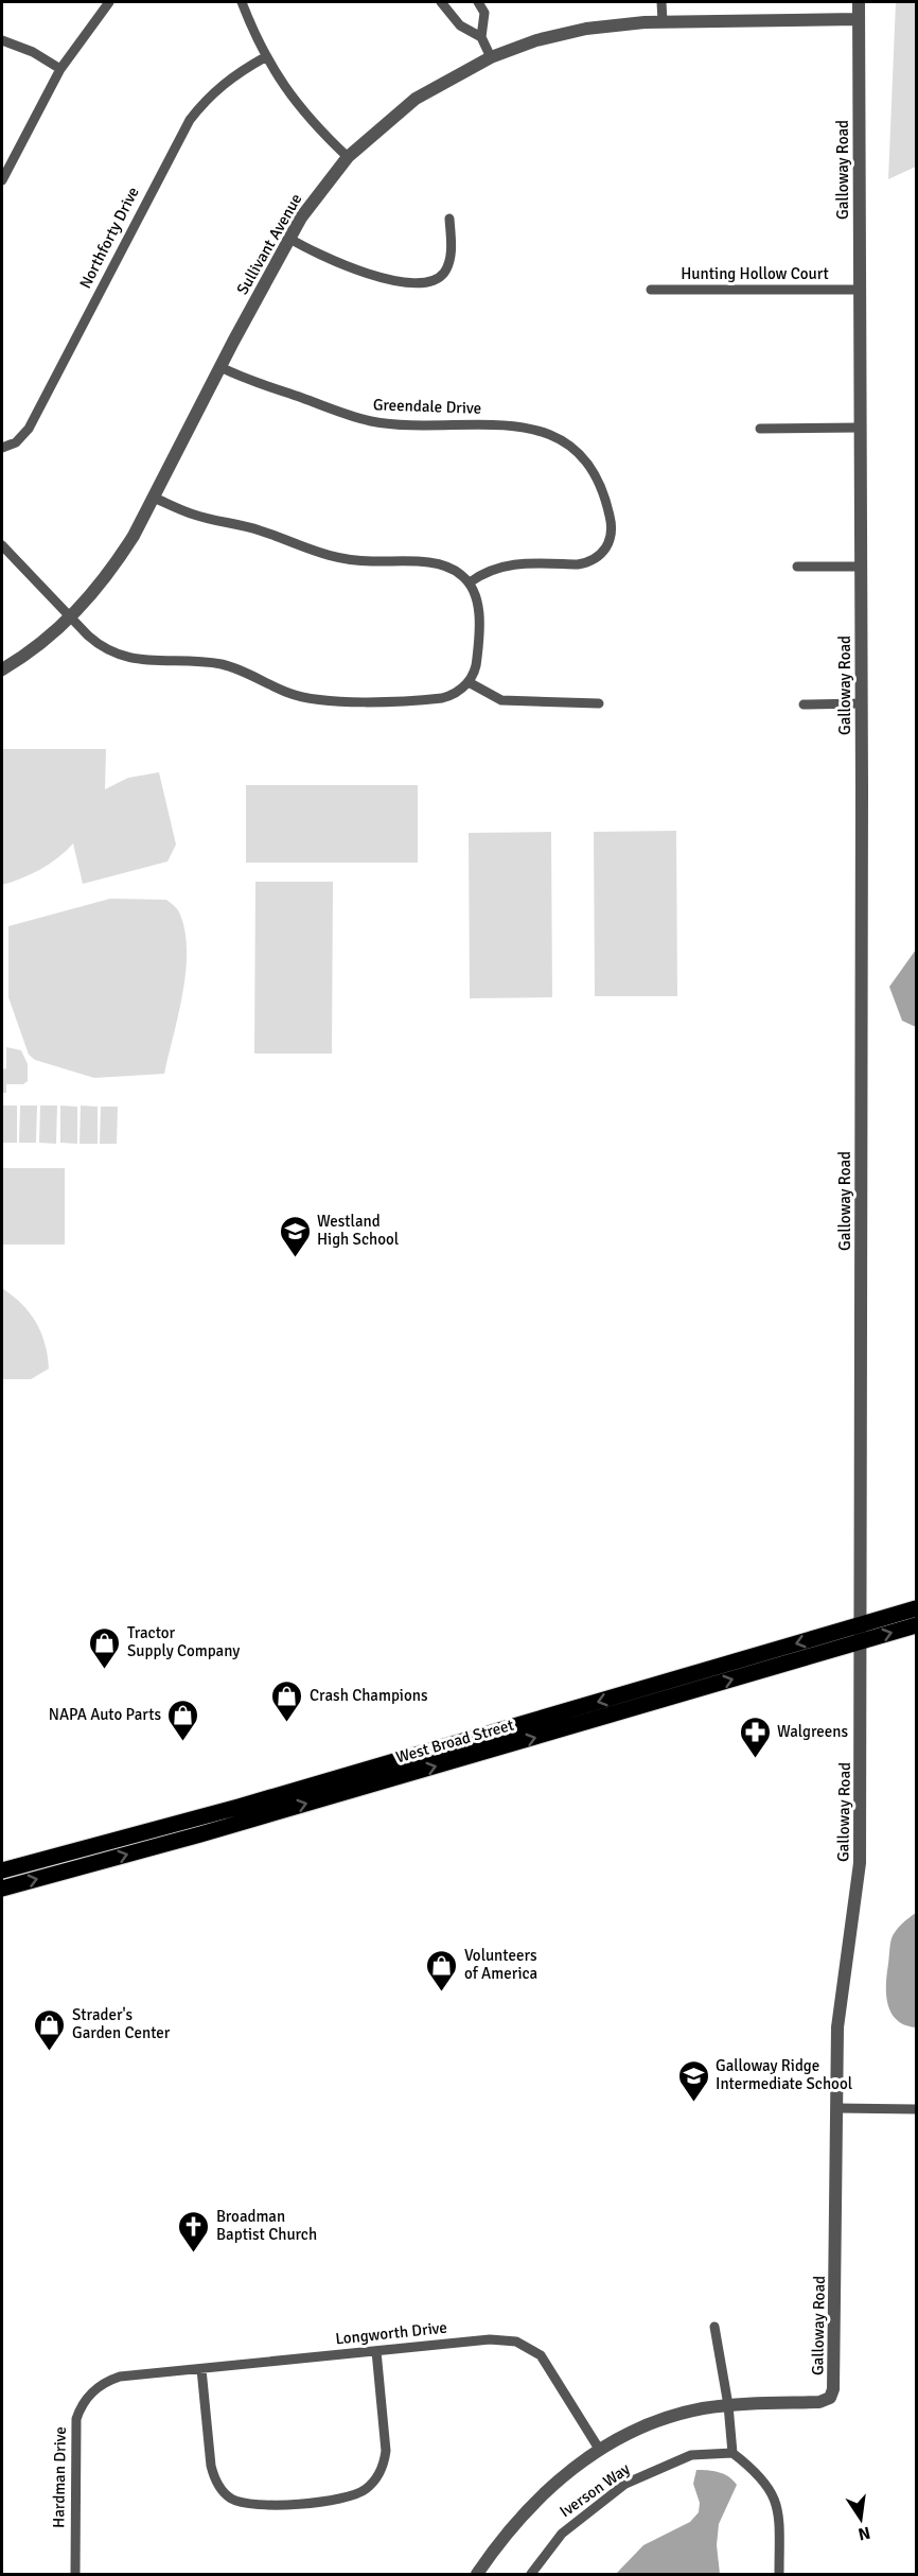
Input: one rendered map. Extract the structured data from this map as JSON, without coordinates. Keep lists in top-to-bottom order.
{
  "streets": {
    "main road": ["West Broad Street"],
    "street": [
      "Galloway Road",
      "Northforty Drive",
      "Sullivant Avenue",
      "Hunting Hollow Court",
      "Greendale Drive",
      "Longworth Drive",
      "Hardman Drive",
      "Iverson Way"
    ]
  },
  "crossings": [
    ["Galloway Road", "Sullivant Avenue"],
    ["Galloway Road", "Hunting Hollow Court"],
    ["Galloway Road", "West Broad Street"],
    ["Sullivant Avenue", "Greendale Drive"],
    ["Longworth Drive", "Hardman Drive"]
  ],
  "places": {
    "school or university": ["Westland High School", "Galloway Ridge Intermediate School"],
    "shop": [
      "Tractor Supply Company",
      "Crash Champions",
      "NAPA Auto Parts",
      "Volunteers of America",
      "Strader's Garden Center"
    ],
    "pharmacy": ["Walgreens"],
    "church": ["Broadman Baptist Church"]
  },
  "north": "bottom"
}
